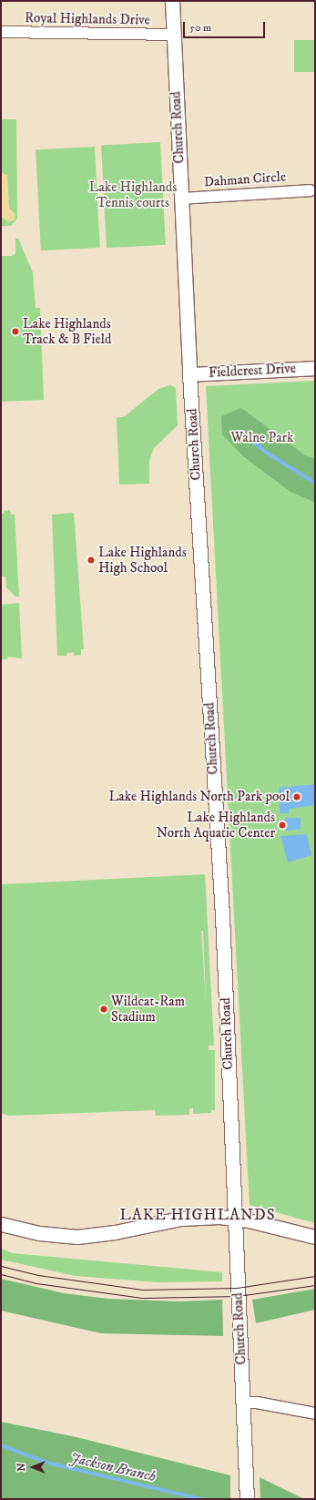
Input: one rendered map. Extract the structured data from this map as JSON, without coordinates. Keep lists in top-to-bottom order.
{
  "streets": {
    "street": [
      "Royal Highlands Drive",
      "Church Road",
      "Dahman Circle",
      "Fieldcrest Drive"
    ]
  },
  "crossings": [
    ["Royal Highlands Drive", "Church Road"],
    ["Church Road", "Dahman Circle"],
    ["Church Road", "Fieldcrest Drive"]
  ],
  "districts": ["LAKE HIGHLANDS"],
  "water": ["Jackson Branch"],
  "parks": ["Lake Highlands Tennis courts", "Walne Park"],
  "places": [
    "Lake Highlands Track & B Field",
    "Lake Highlands High School",
    "Lake Highlands North Park pool",
    "Lake Highlands North Aquatic Center",
    "Wildcat-Ram Stadium"
  ],
  "scale_bar": "50 m",
  "north": "left"
}
